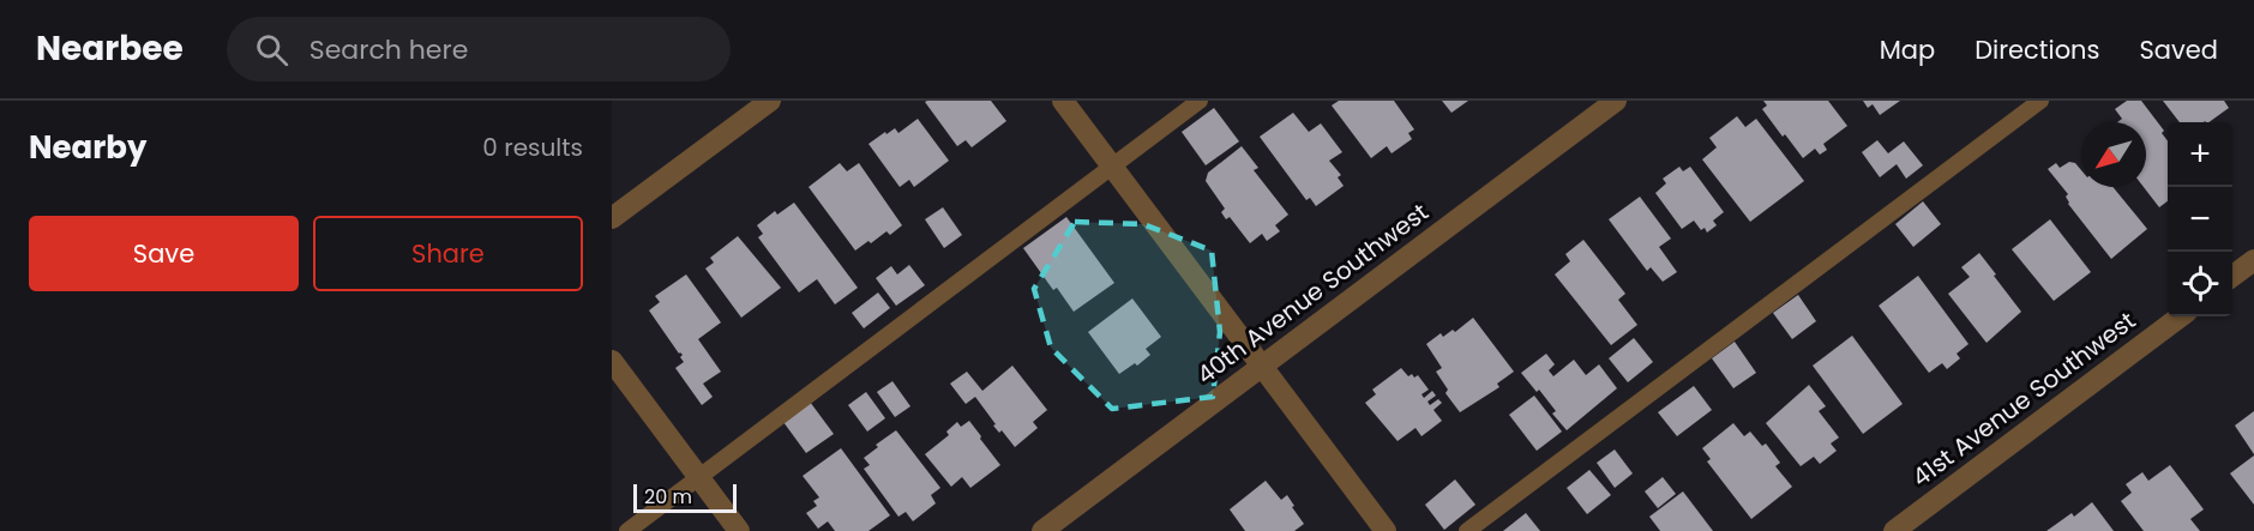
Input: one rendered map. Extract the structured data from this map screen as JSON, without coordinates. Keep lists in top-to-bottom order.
{
  "streets": {
    "street": ["40th Avenue Southwest", "41st Avenue Southwest"]
  },
  "scale_bar": "20 m",
  "north": "bottom left",
  "page": {
    "header": "Nearbee",
    "search": "Search here",
    "nav": ["Map", "Directions", "Saved"],
    "heading": ["Nearby", "0 results"],
    "map_buttons": ["+", "−"],
    "buttons": ["Save", "Share"],
    "scale": "20 m"
  }
}
